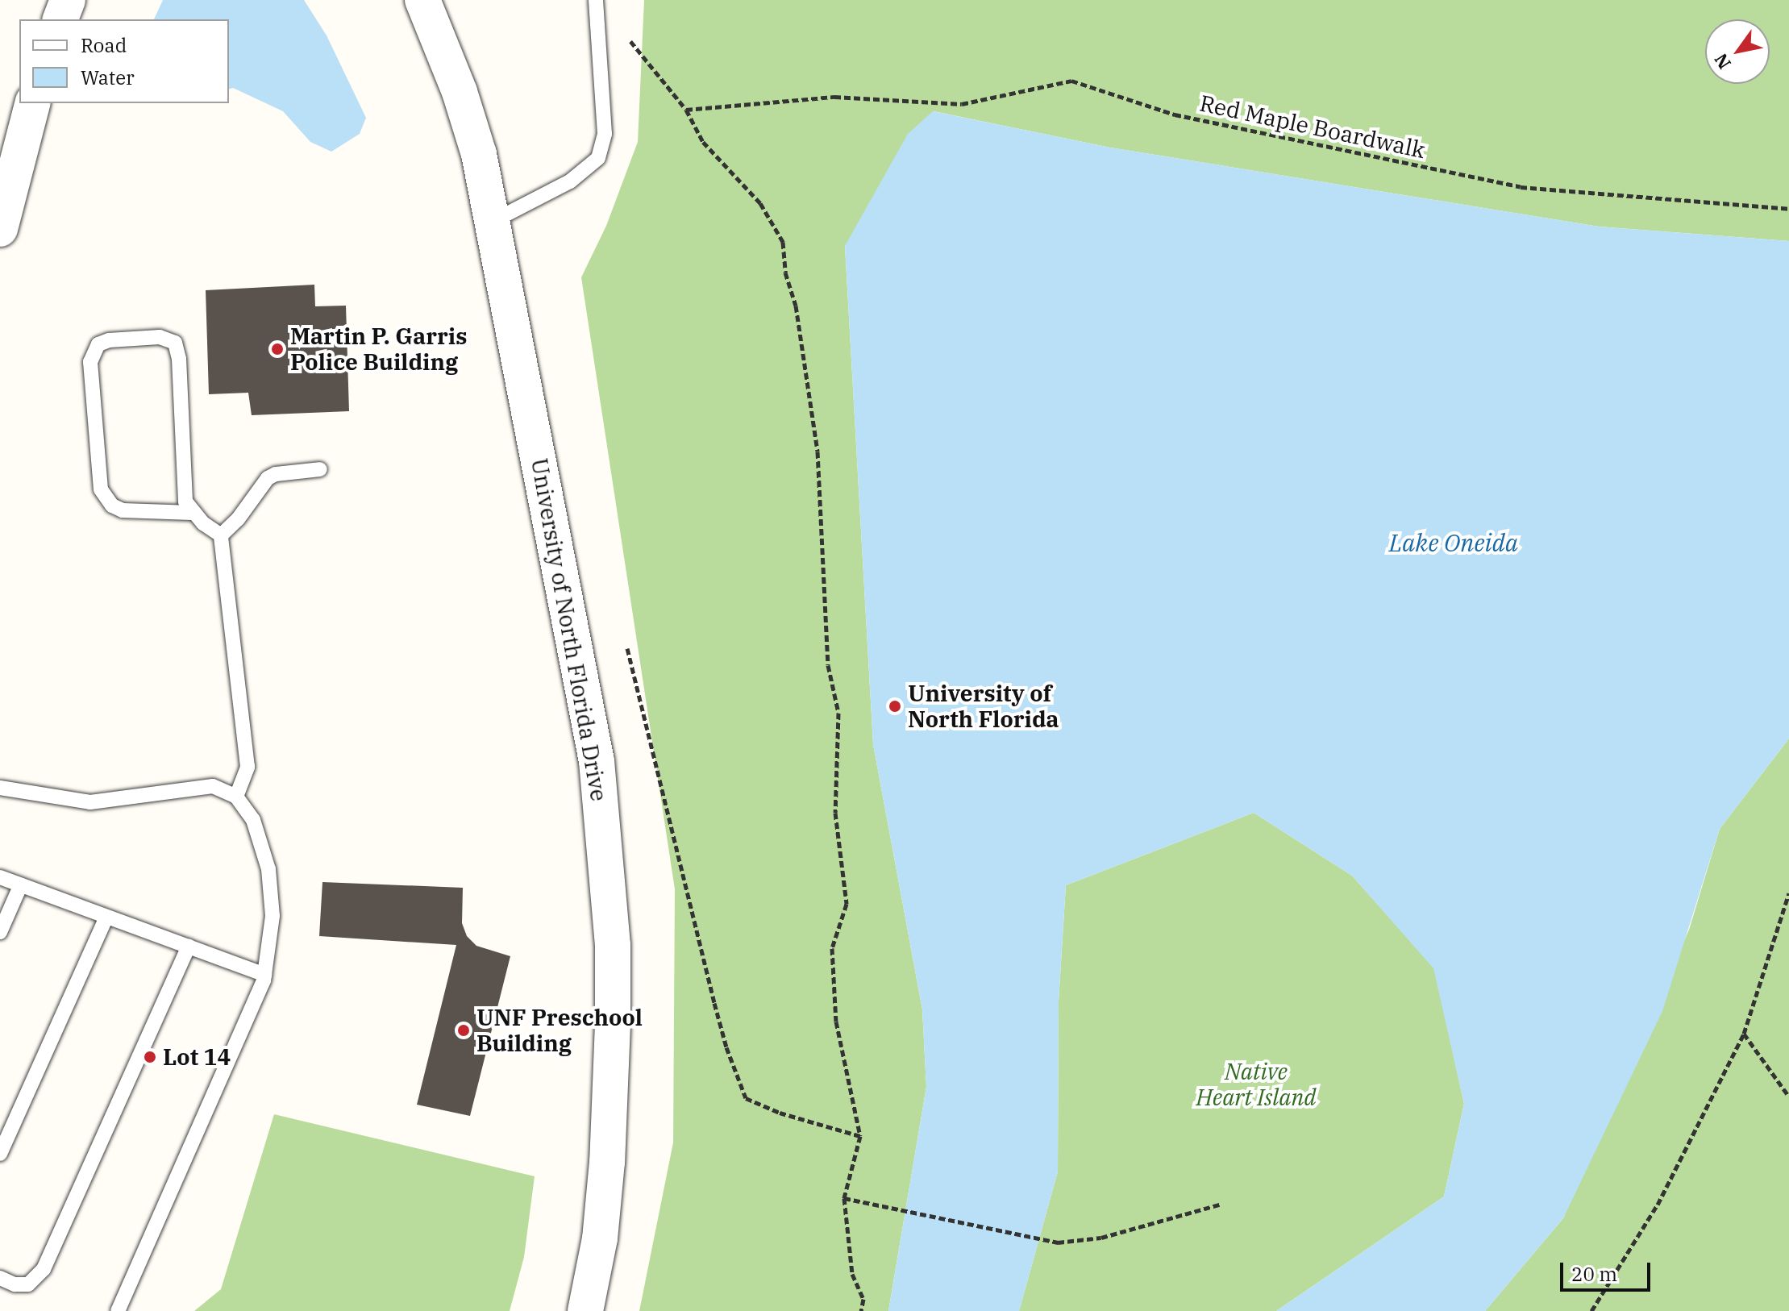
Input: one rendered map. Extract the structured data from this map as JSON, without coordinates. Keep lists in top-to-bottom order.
{
  "streets": {
    "street": ["University of North Florida Drive"],
    "path": ["Red Maple Boardwalk"]
  },
  "water": ["Lake Oneida"],
  "parks": ["Native Heart Island"],
  "places": [
    "Martin P. Garris Police Building",
    "University of North Florida",
    "UNF Preschool Building",
    "Lot 14"
  ],
  "legend": ["Road", "Water"],
  "scale_bar": "20 m",
  "north": "bottom left"
}
